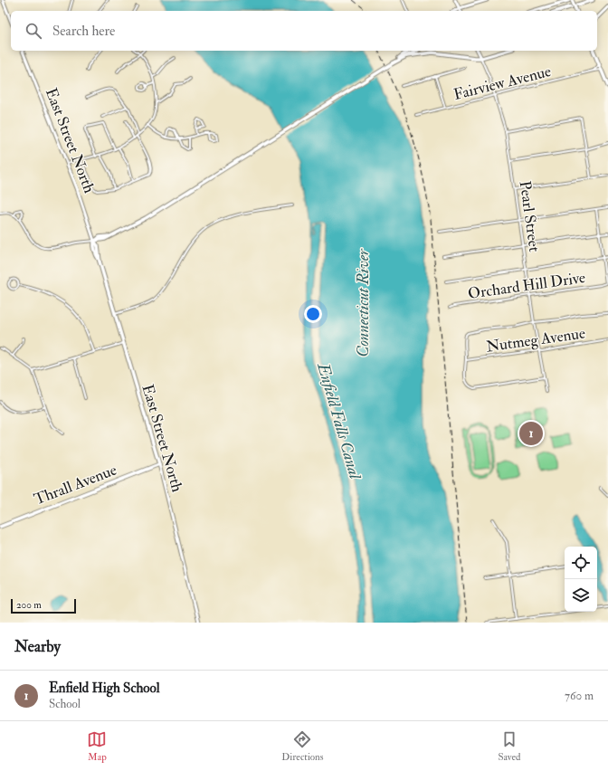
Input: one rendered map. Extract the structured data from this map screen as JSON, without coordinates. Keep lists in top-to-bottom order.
{
  "streets": {
    "main road": ["East Street North", "Pearl Street", "Thrall Avenue"],
    "street": ["Fairview Avenue", "Orchard Hill Drive", "Nutmeg Avenue"]
  },
  "crossings": [
    ["Fairview Avenue", "Pearl Street"],
    ["East Street North", "Thrall Avenue"],
    ["Pearl Street", "Orchard Hill Drive"],
    ["Pearl Street", "Nutmeg Avenue"]
  ],
  "water": ["Connecticut River", "Enfield Falls Canal"],
  "scale_bar": "200 m",
  "page": {
    "search": "Search here",
    "pins": "1",
    "scale": "200 m",
    "heading": "Nearby",
    "list": [
      {
        "mark": "1",
        "name": "Enfield High School",
        "note": "School",
        "value": "760 m"
      }
    ],
    "nav": ["Map", "Directions", "Saved"]
  }
}
